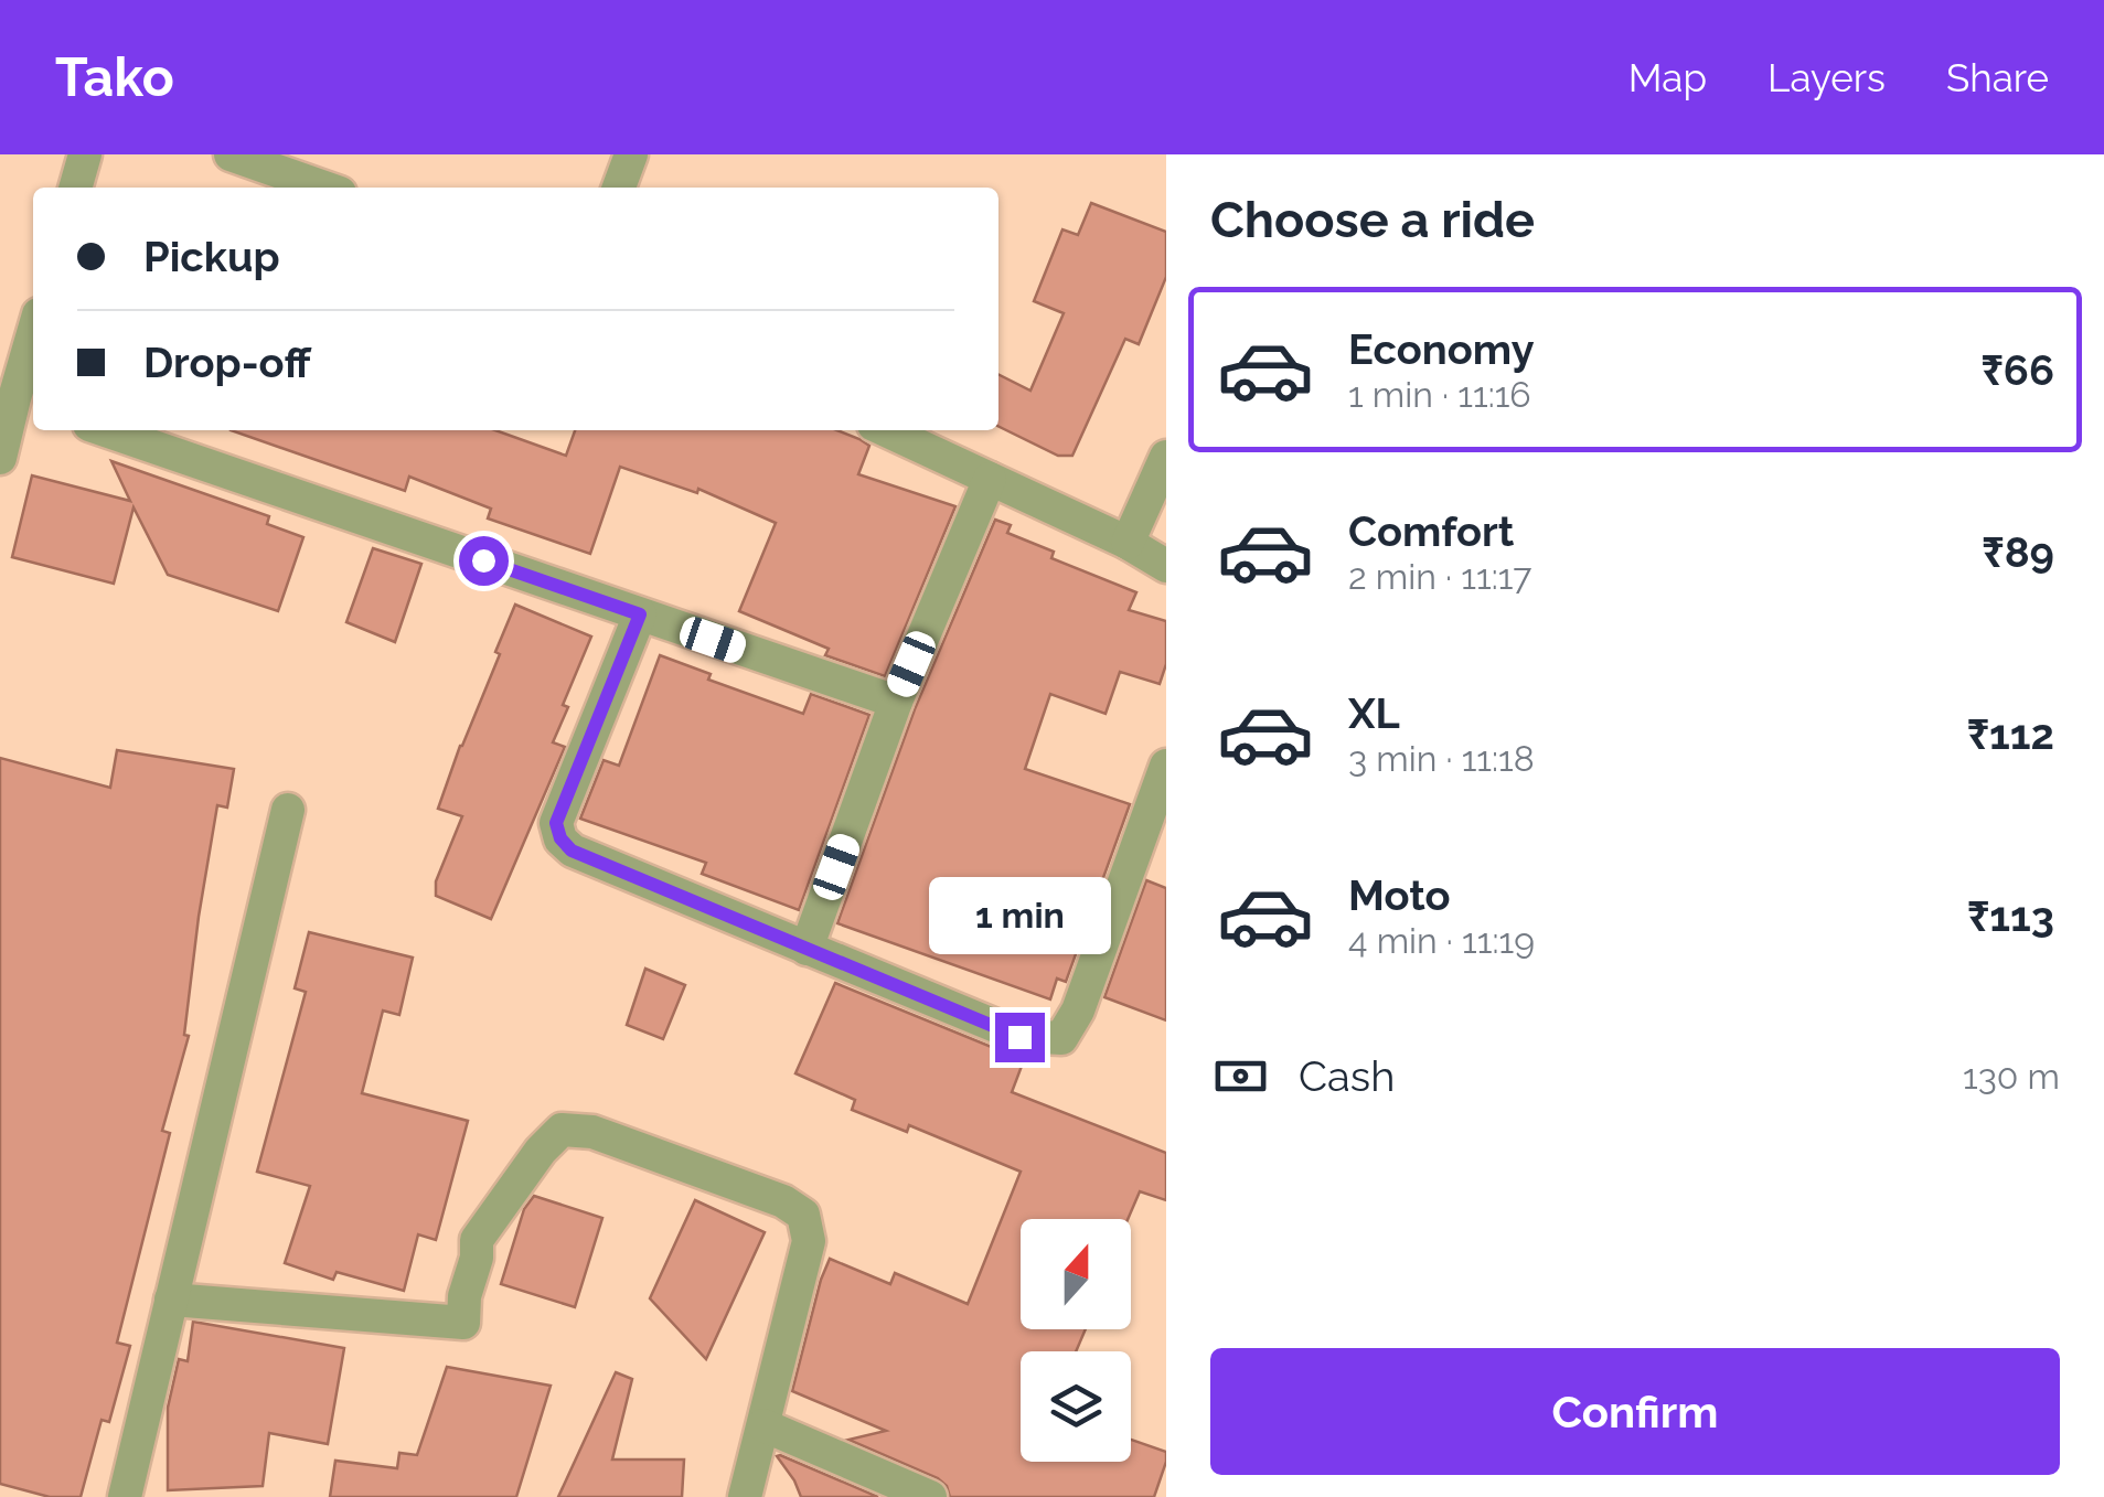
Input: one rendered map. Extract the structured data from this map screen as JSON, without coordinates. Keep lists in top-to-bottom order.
{
  "north": "top",
  "page": {
    "header": "Tako",
    "nav": ["Map", "Layers", "Share"],
    "heading": "Choose a ride",
    "banner": ["Pickup", "Drop-off"],
    "list": [
      {
        "name": "Economy",
        "note": "1 min · 11:16",
        "value": "₹66"
      },
      {
        "name": "Comfort",
        "note": "2 min · 11:17",
        "value": "₹89"
      },
      {
        "name": "XL",
        "note": "3 min · 11:18",
        "value": "₹112"
      },
      {
        "name": "Moto",
        "note": "4 min · 11:19",
        "value": "₹113"
      }
    ],
    "bubble": "1 min",
    "pay": ["Cash", "130 m"],
    "buttons": "Confirm"
  }
}
